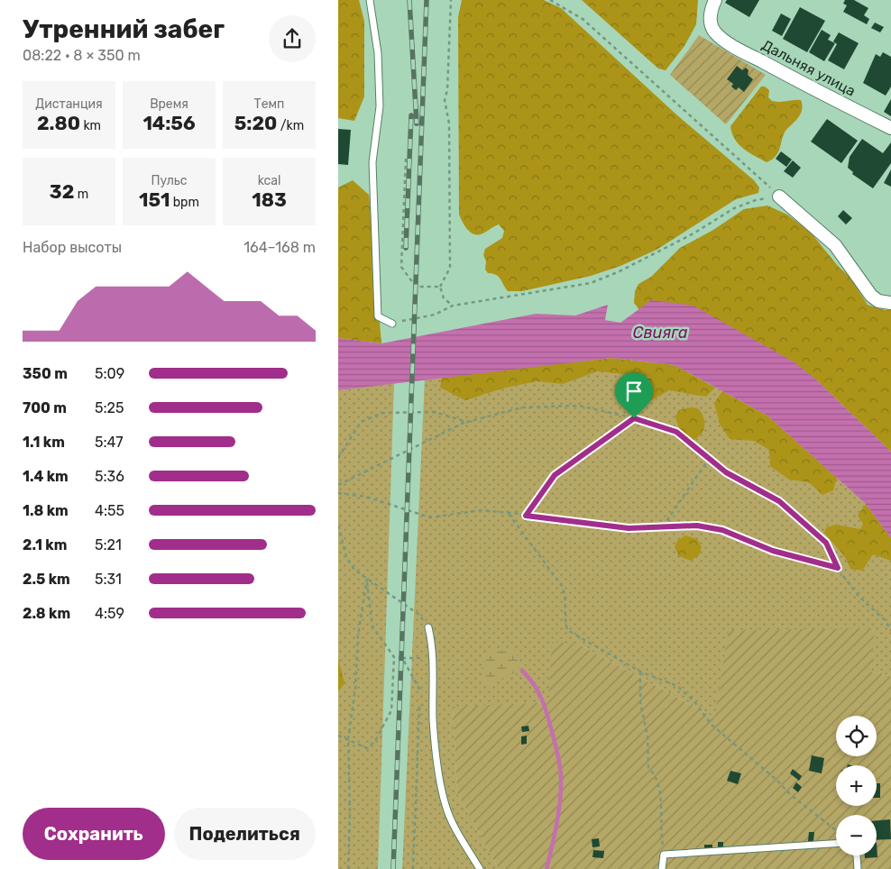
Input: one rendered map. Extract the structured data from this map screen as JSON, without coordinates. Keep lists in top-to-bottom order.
{
  "streets": {
    "street": ["Дальняя улица"]
  },
  "water": ["Свияга"],
  "page": {
    "heading": ["Утренний забег", "08:22 · 8 × 350 m"],
    "stats": [
      ["Дистанция", "2.80 km"],
      ["Время", "14:56"],
      ["Темп", "5:20 /km"],
      ["32 m"],
      ["Пульс", "151 bpm"],
      ["kcal", "183"]
    ],
    "chart": ["Набор высоты", "164–168 m"],
    "list": [
      {
        "name": "350 m",
        "note": "5:09"
      },
      {
        "name": "700 m",
        "note": "5:25"
      },
      {
        "name": "1.1 km",
        "note": "5:47"
      },
      {
        "name": "1.4 km",
        "note": "5:36"
      },
      {
        "name": "1.8 km",
        "note": "4:55"
      },
      {
        "name": "2.1 km",
        "note": "5:21"
      },
      {
        "name": "2.5 km",
        "note": "5:31"
      },
      {
        "name": "2.8 km",
        "note": "4:59"
      }
    ],
    "map_buttons": ["+", "−"],
    "buttons": ["Сохранить", "Поделиться"]
  }
}
